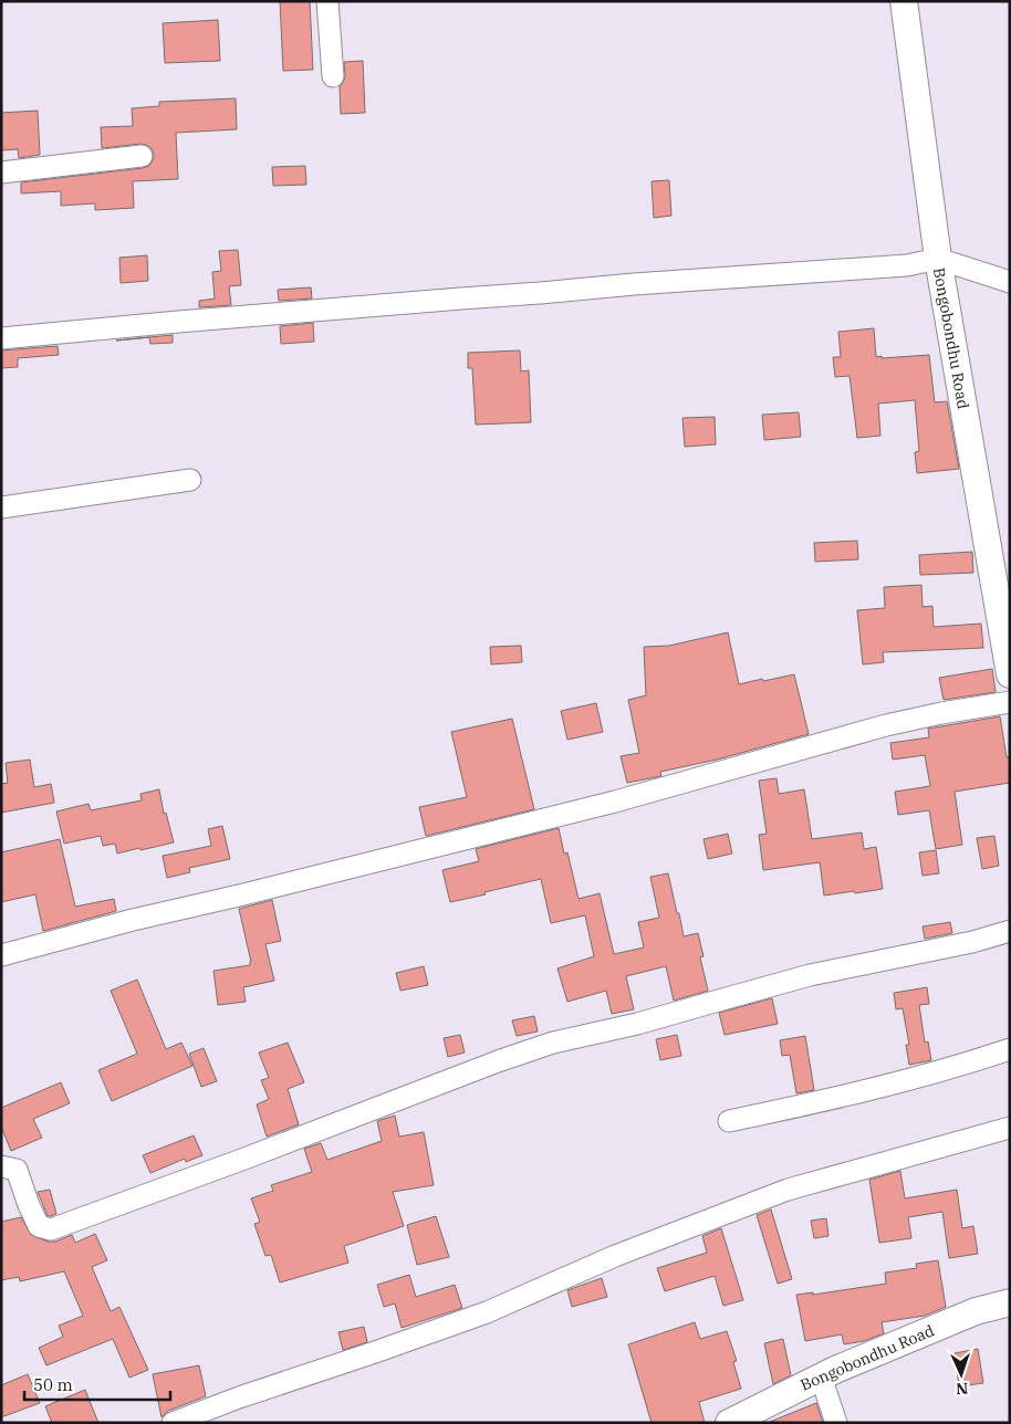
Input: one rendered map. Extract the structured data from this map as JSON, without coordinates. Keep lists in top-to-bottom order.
{
  "streets": {
    "street": ["Bongobondhu Road"]
  },
  "scale_bar": "50 m",
  "north": "bottom"
}
